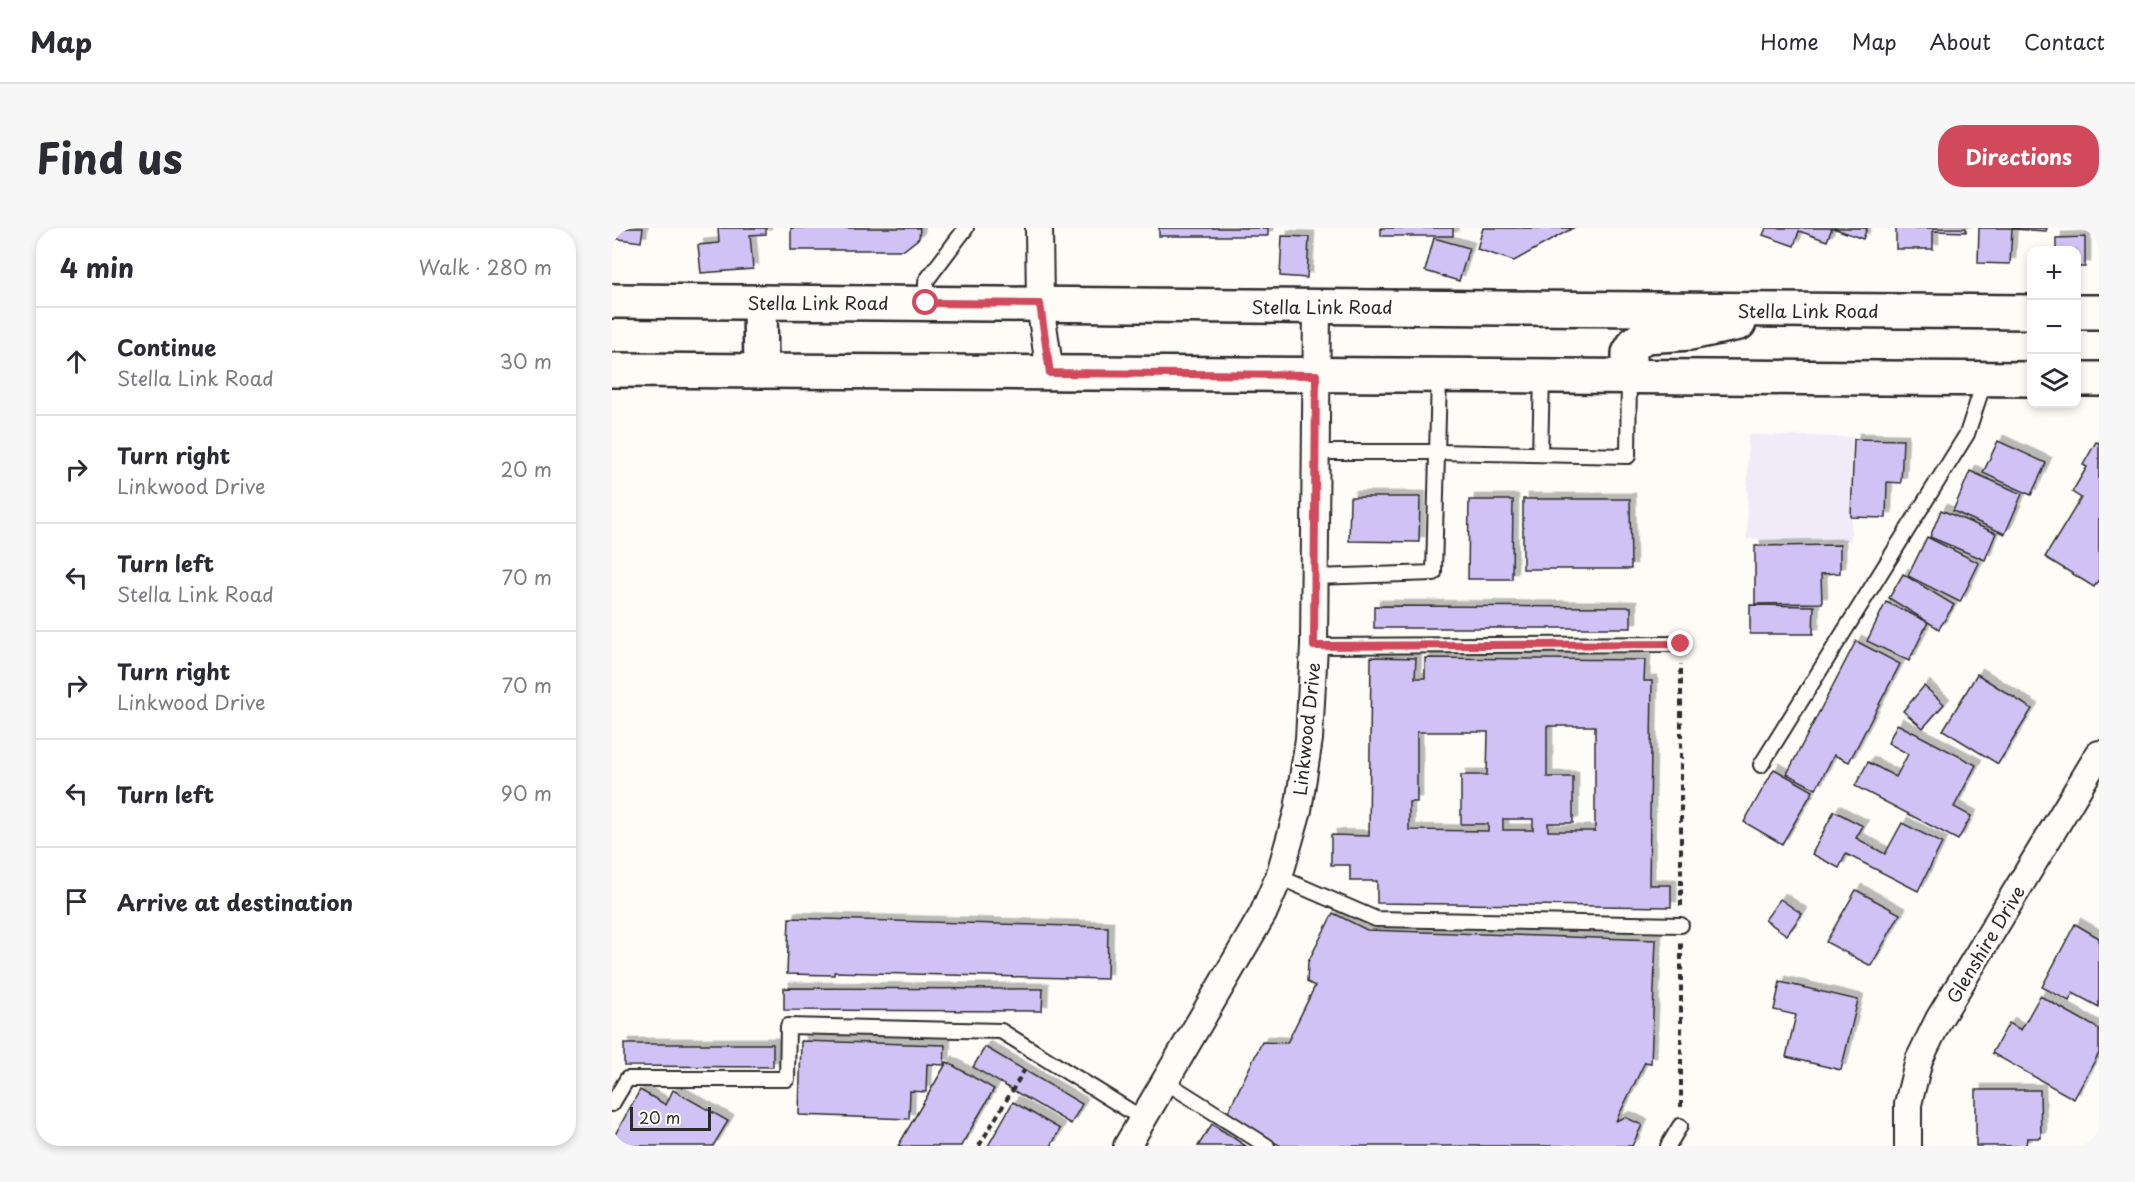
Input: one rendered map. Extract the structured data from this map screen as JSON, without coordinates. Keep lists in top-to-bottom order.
{
  "streets": {
    "main road": ["Stella Link Road"],
    "street": ["Linkwood Drive", "Glenshire Drive"]
  },
  "crossings": [
    ["Stella Link Road", "Linkwood Drive"]
  ],
  "scale_bar": "20 m",
  "page": {
    "header": "Map",
    "nav": [
      "Home",
      "Map",
      "About",
      "Contact"
    ],
    "title": "Find us",
    "buttons": "Directions",
    "heading": ["4 min", "Walk · 280 m"],
    "map_buttons": ["+", "−"],
    "list": [
      ["Continue", "Stella Link Road", "30 m"],
      ["Turn right", "Linkwood Drive", "20 m"],
      ["Turn left", "Stella Link Road", "70 m"],
      ["Turn right", "Linkwood Drive", "70 m"],
      ["Turn left", "90 m"],
      "Arrive at destination"
    ],
    "scale": "20 m"
  }
}
